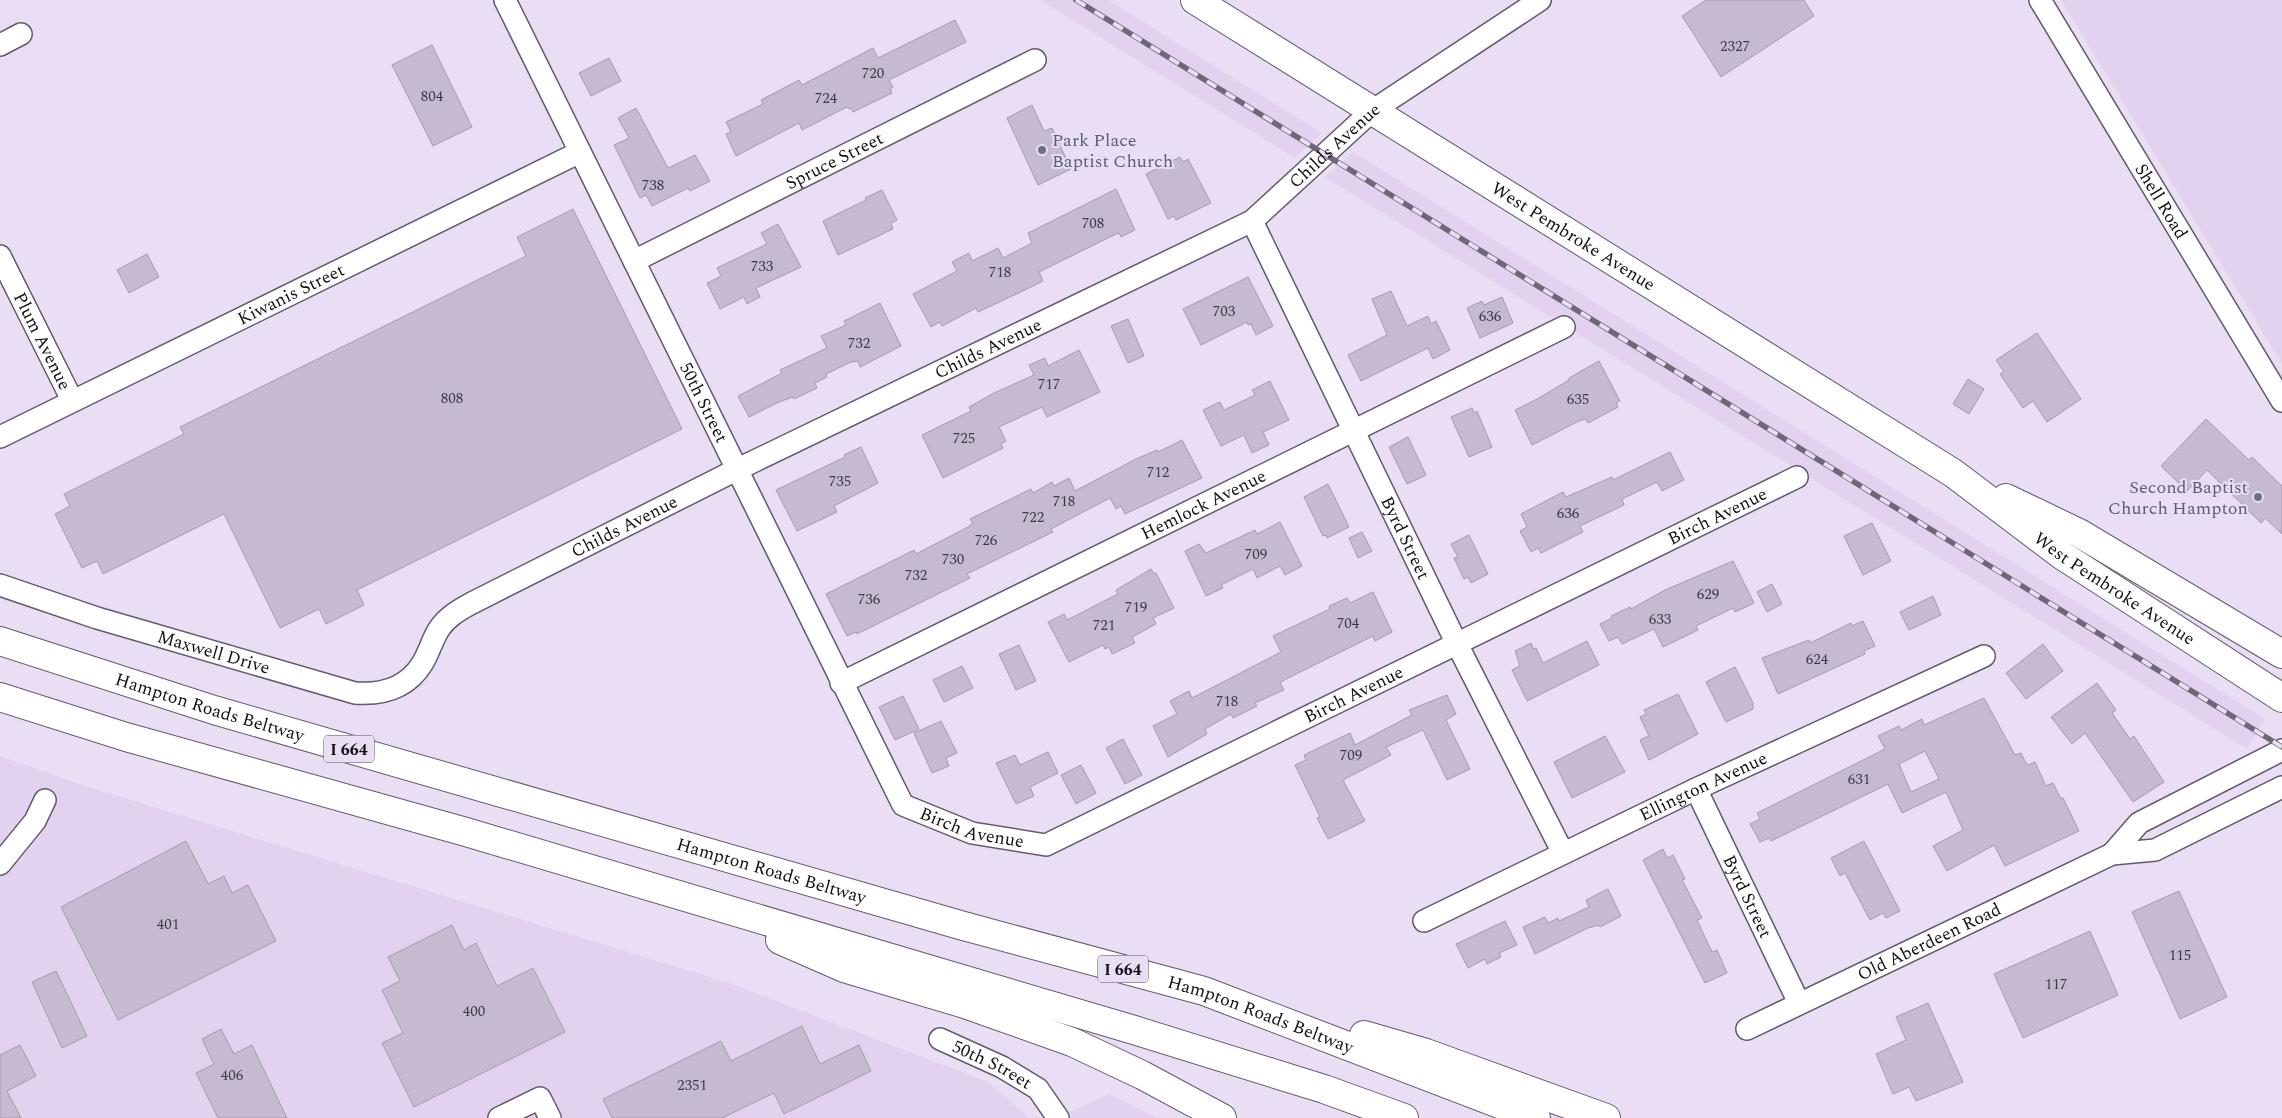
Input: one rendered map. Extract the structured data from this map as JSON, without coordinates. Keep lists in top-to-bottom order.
{
  "streets": {
    "main road": ["West Pembroke Avenue", "Hampton Roads Beltway", "I 664"],
    "street": [
      "Childs Avenue",
      "Spruce Street",
      "Shell Road",
      "Kiwanis Street",
      "Plum Avenue",
      "50th Street",
      "Hemlock Avenue",
      "Birch Avenue",
      "Byrd Street",
      "Maxwell Drive",
      "Ellington Avenue",
      "Old Aberdeen Road"
    ]
  },
  "crossings": [
    ["Childs Avenue", "West Pembroke Avenue"],
    ["Childs Avenue", "50th Street"],
    ["Childs Avenue", "Byrd Street"],
    ["Childs Avenue", "Maxwell Drive"],
    ["Spruce Street", "50th Street"],
    ["Kiwanis Street", "Plum Avenue"],
    ["Kiwanis Street", "50th Street"],
    ["50th Street", "Hemlock Avenue"],
    ["50th Street", "Birch Avenue"],
    ["Hemlock Avenue", "Byrd Street"],
    ["Birch Avenue", "Byrd Street"],
    ["Byrd Street", "Ellington Avenue"],
    ["Byrd Street", "Old Aberdeen Road"]
  ],
  "places": ["Park Place Baptist Church", "Second Baptist Church Hampton"],
  "house_numbers": [
    "2327",
    "720",
    "804",
    "724",
    "738",
    "708",
    "733",
    "718",
    "703",
    "636",
    "732",
    "717",
    "808",
    "635",
    "725",
    "712",
    "735",
    "718",
    "636",
    "722",
    "726",
    "709",
    "730",
    "732",
    "629",
    "736",
    "719",
    "633",
    "704",
    "721",
    "624",
    "718",
    "709",
    "631",
    "401",
    "115",
    "117",
    "400",
    "406",
    "2351"
  ]
}
